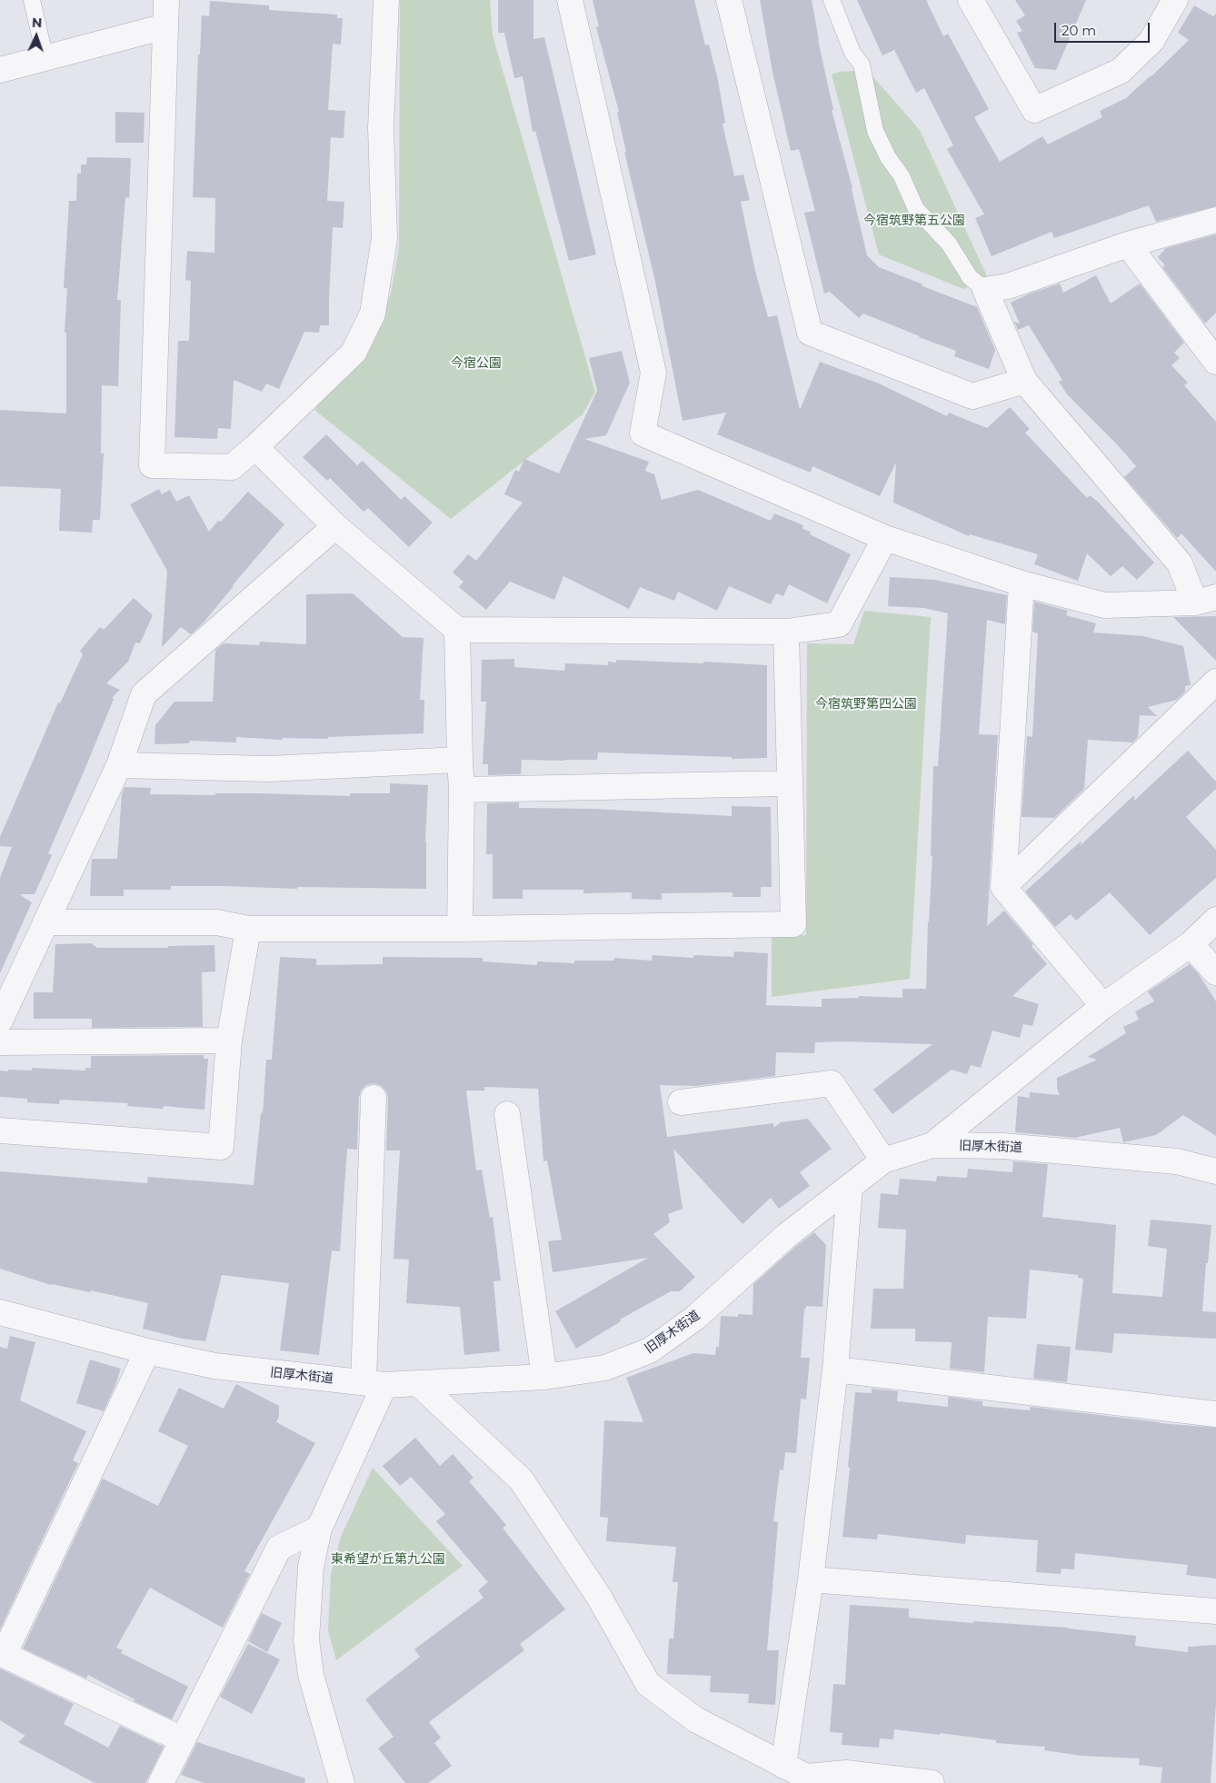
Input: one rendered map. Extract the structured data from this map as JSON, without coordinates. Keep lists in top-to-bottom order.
{
  "streets": {
    "street": ["旧厚木街道"]
  },
  "parks": [
    "今宿筑野第五公園",
    "今宿公園",
    "今宿筑野第四公園",
    "東希望が丘第九公園"
  ],
  "scale_bar": "20 m",
  "north": "top"
}
